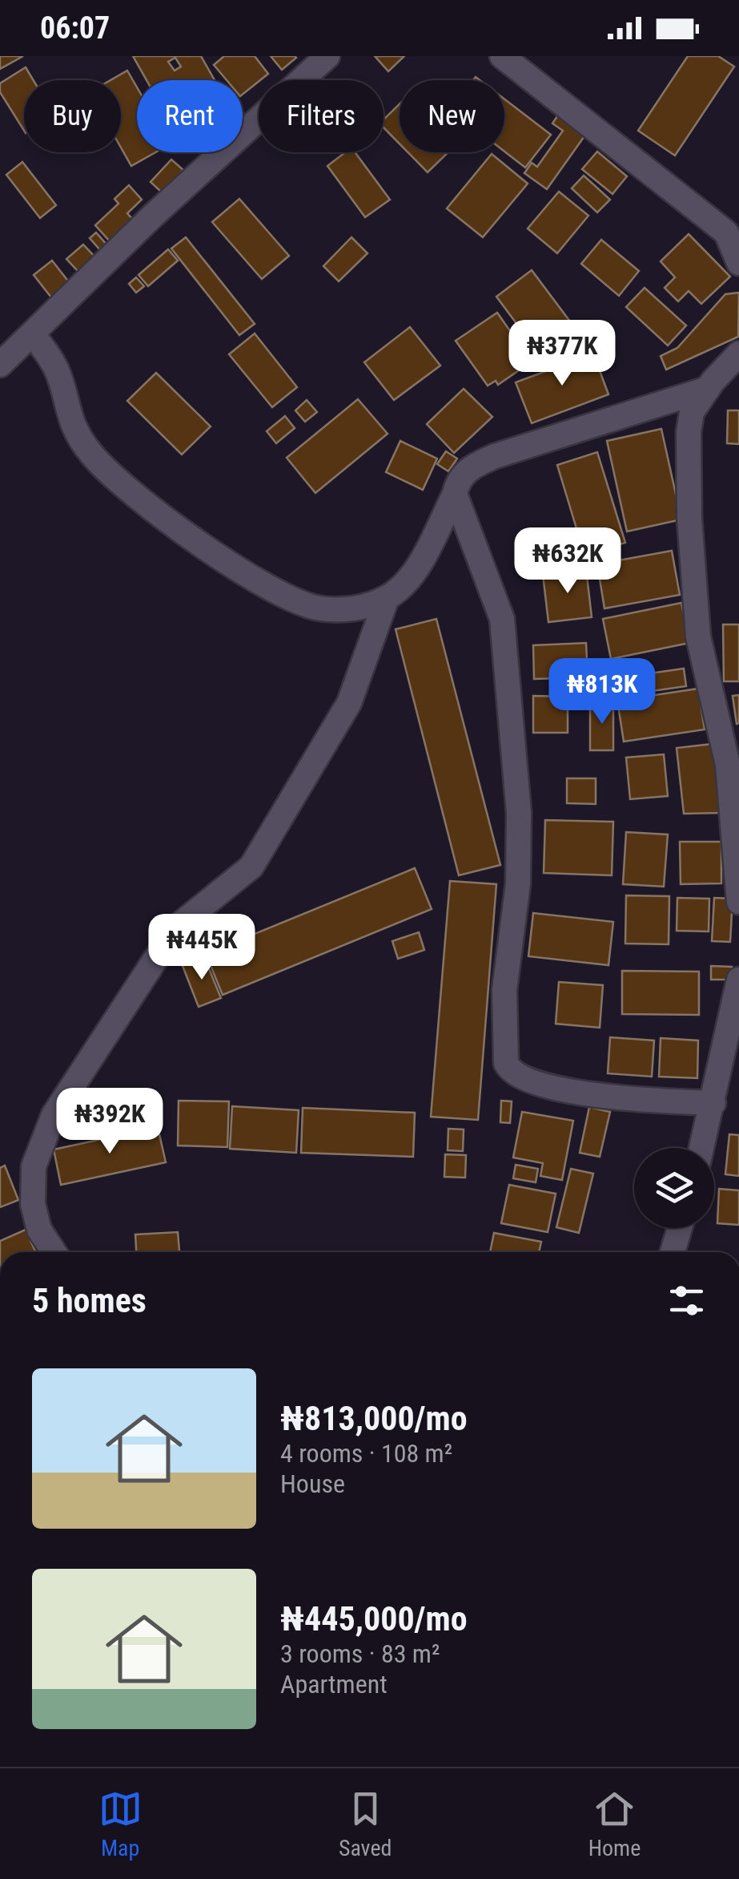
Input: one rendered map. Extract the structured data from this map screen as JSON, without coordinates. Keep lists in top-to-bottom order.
{
  "page": {
    "status": "06:07",
    "chip": [
      "Buy",
      "Rent",
      "Filters",
      "New"
    ],
    "price": [
      "₦377K",
      "₦632K",
      "₦813K",
      "₦445K",
      "₦392K"
    ],
    "heading": "5 homes",
    "list": [
      {
        "name": "₦813,000/mo",
        "note": "4 rooms · 108 m² · House"
      },
      {
        "name": "₦445,000/mo",
        "note": "3 rooms · 83 m² · Apartment"
      }
    ],
    "tabs": ["Map", "Saved", "Home"]
  }
}
